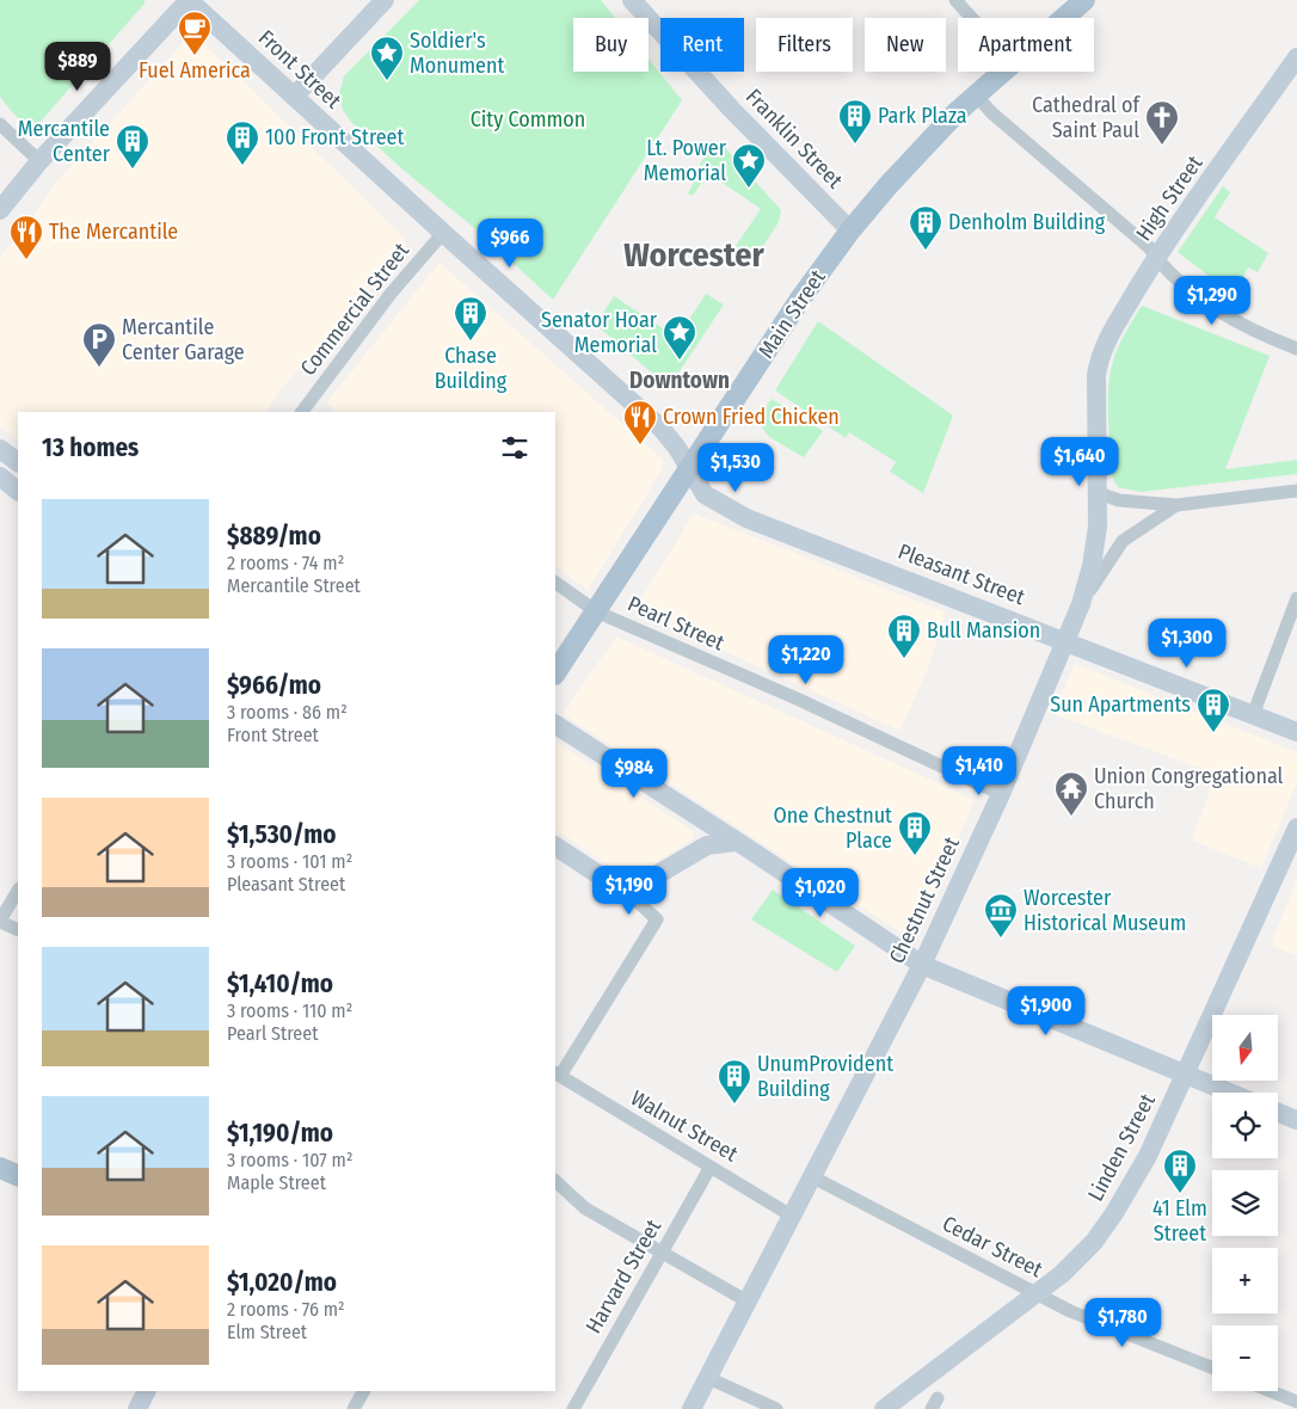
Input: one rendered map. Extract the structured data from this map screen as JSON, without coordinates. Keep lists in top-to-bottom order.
{
  "streets": {
    "main road": [
      "Front Street",
      "Franklin Street",
      "High Street",
      "Main Street",
      "Pleasant Street",
      "Chestnut Street",
      "Linden Street"
    ],
    "street": [
      "Commercial Street",
      "Pearl Street",
      "Walnut Street",
      "Cedar Street",
      "Harvard Street"
    ]
  },
  "crossings": [
    ["Front Street", "Commercial Street"],
    ["Front Street", "Main Street"],
    ["Front Street", "Pleasant Street"],
    ["Franklin Street", "Main Street"],
    ["High Street", "Chestnut Street"],
    ["Main Street", "Pleasant Street"],
    ["Main Street", "Pearl Street"],
    ["Pleasant Street", "Chestnut Street"],
    ["Pearl Street", "Chestnut Street"],
    ["Chestnut Street", "Walnut Street"],
    ["Chestnut Street", "Cedar Street"],
    ["Walnut Street", "Harvard Street"],
    ["Linden Street", "Cedar Street"]
  ],
  "districts": ["Worcester", "Downtown"],
  "parks": ["City Common"],
  "places": {
    "cafe": ["Fuel America"],
    "place": ["Soldier's Monument", "Lt. Power Memorial", "Senator Hoar Memorial"],
    "building": [
      "Park Plaza",
      "100 Front Street",
      "Mercantile Center",
      "Denholm Building",
      "Chase Building",
      "Bull Mansion",
      "Sun Apartments",
      "One Chestnut Place",
      "UnumProvident Building",
      "41 Elm Street"
    ],
    "church": ["Cathedral of Saint Paul"],
    "restaurant": ["The Mercantile", "Crown Fried Chicken"],
    "parking": ["Mercantile Center Garage"],
    "temple": ["Union Congregational Church"],
    "museum": ["Worcester Historical Museum"]
  },
  "north": "bottom",
  "page": {
    "chip": [
      "Buy",
      "Rent",
      "Filters",
      "New",
      "Apartment"
    ],
    "price": [
      "$889",
      "$966",
      "$1,290",
      "$1,640",
      "$1,530",
      "$1,300",
      "$1,220",
      "$1,410",
      "$984",
      "$1,190",
      "$1,020",
      "$1,900",
      "$1,780"
    ],
    "heading": "13 homes",
    "list": [
      {
        "name": "$889/mo",
        "note": "2 rooms · 74 m² · Mercantile Street"
      },
      {
        "name": "$966/mo",
        "note": "3 rooms · 86 m² · Front Street"
      },
      {
        "name": "$1,530/mo",
        "note": "3 rooms · 101 m² · Pleasant Street"
      },
      {
        "name": "$1,410/mo",
        "note": "3 rooms · 110 m² · Pearl Street"
      },
      {
        "name": "$1,190/mo",
        "note": "3 rooms · 107 m² · Maple Street"
      },
      {
        "name": "$1,020/mo",
        "note": "2 rooms · 76 m² · Elm Street"
      }
    ],
    "map_buttons": ["+", "−"]
  }
}
